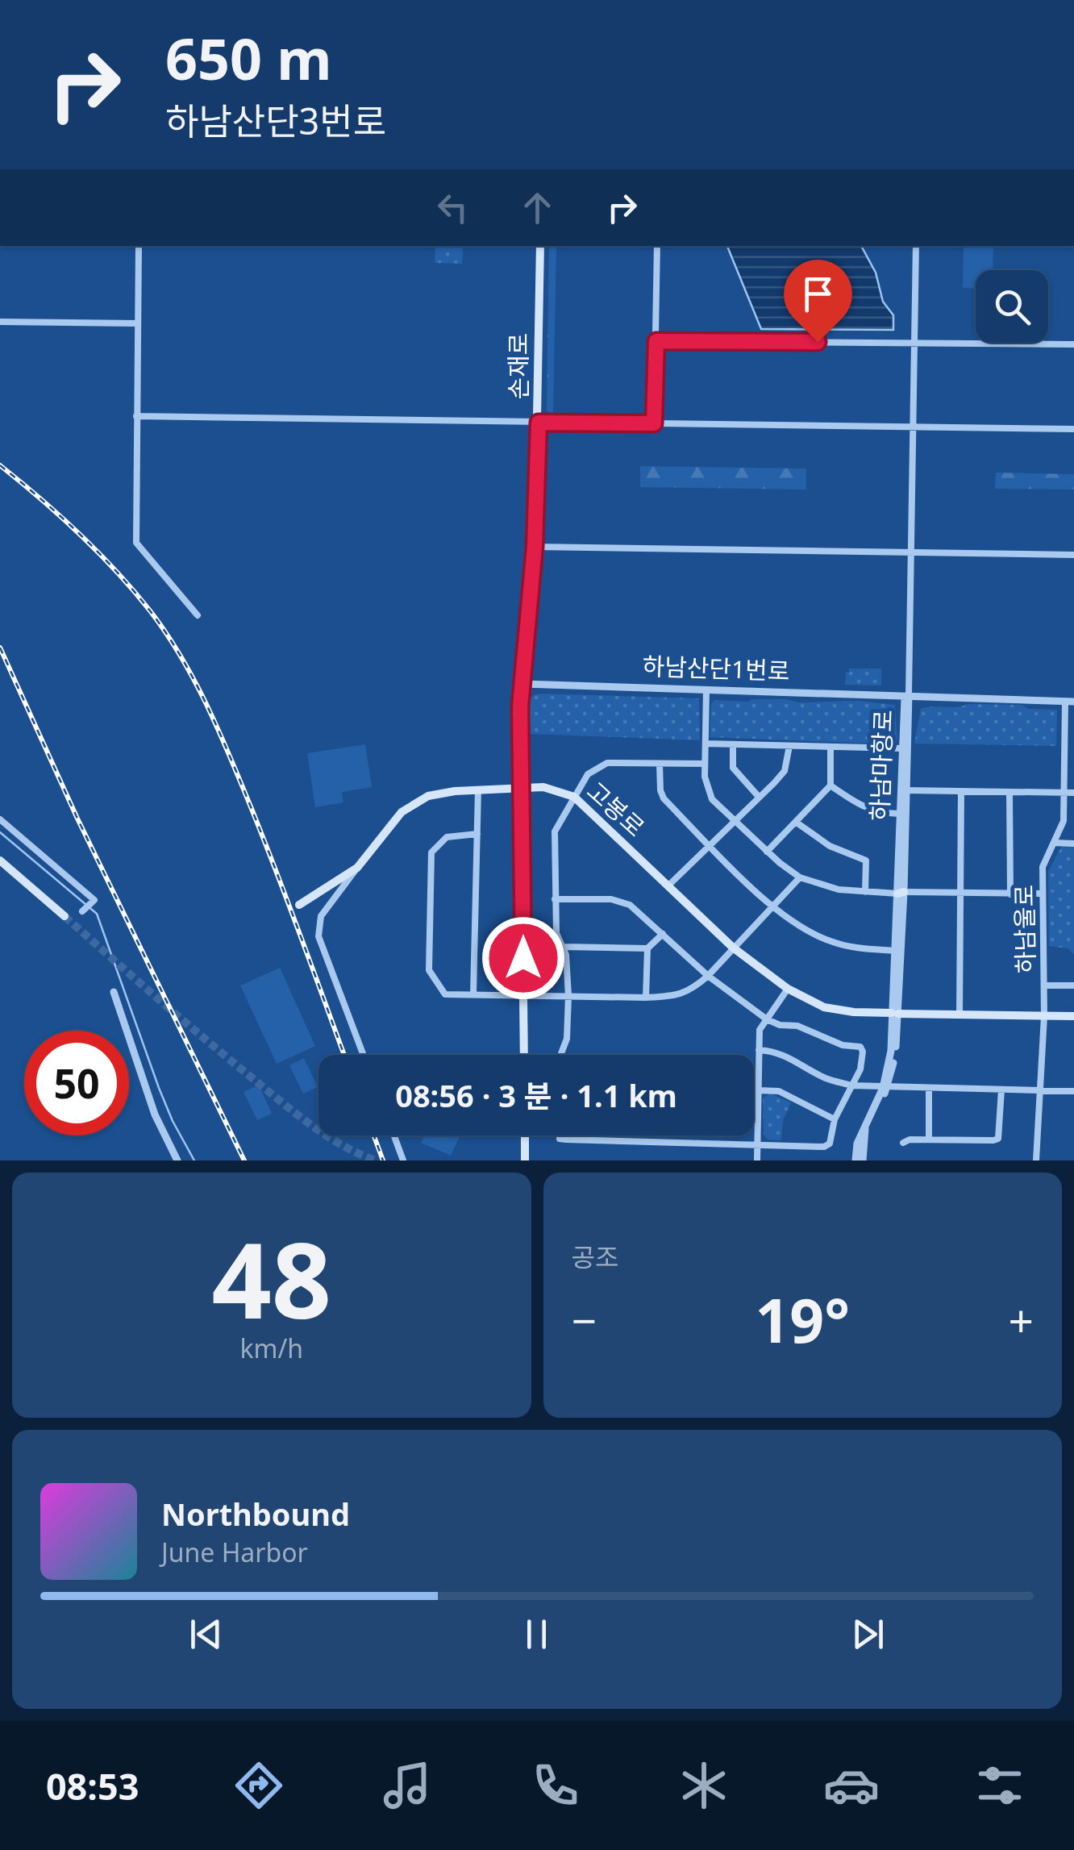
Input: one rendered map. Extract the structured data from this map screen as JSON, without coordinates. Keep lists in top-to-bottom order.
{
  "streets": {
    "main road": ["손재로", "고봉로"],
    "street": ["하남산단1번로", "하남마항로", "하남울로"]
  },
  "crossings": [
    ["손재로", "하남산단1번로"],
    ["손재로", "고봉로"],
    ["하남산단1번로", "하남마항로"],
    ["하남산단1번로", "하남울로"],
    ["하남마항로", "고봉로"],
    ["고봉로", "하남울로"]
  ],
  "page": {
    "turn": ["650 m", "하남산단3번로"],
    "limit": "50",
    "trip": "08:56 · 3 분 · 1.1 km",
    "tile": [
      ["48", "km/h"],
      "공조"
    ],
    "heat": ["−", "19°", "+"],
    "song": ["Northbound", "June Harbor"],
    "tabs": "08:53"
  }
}
